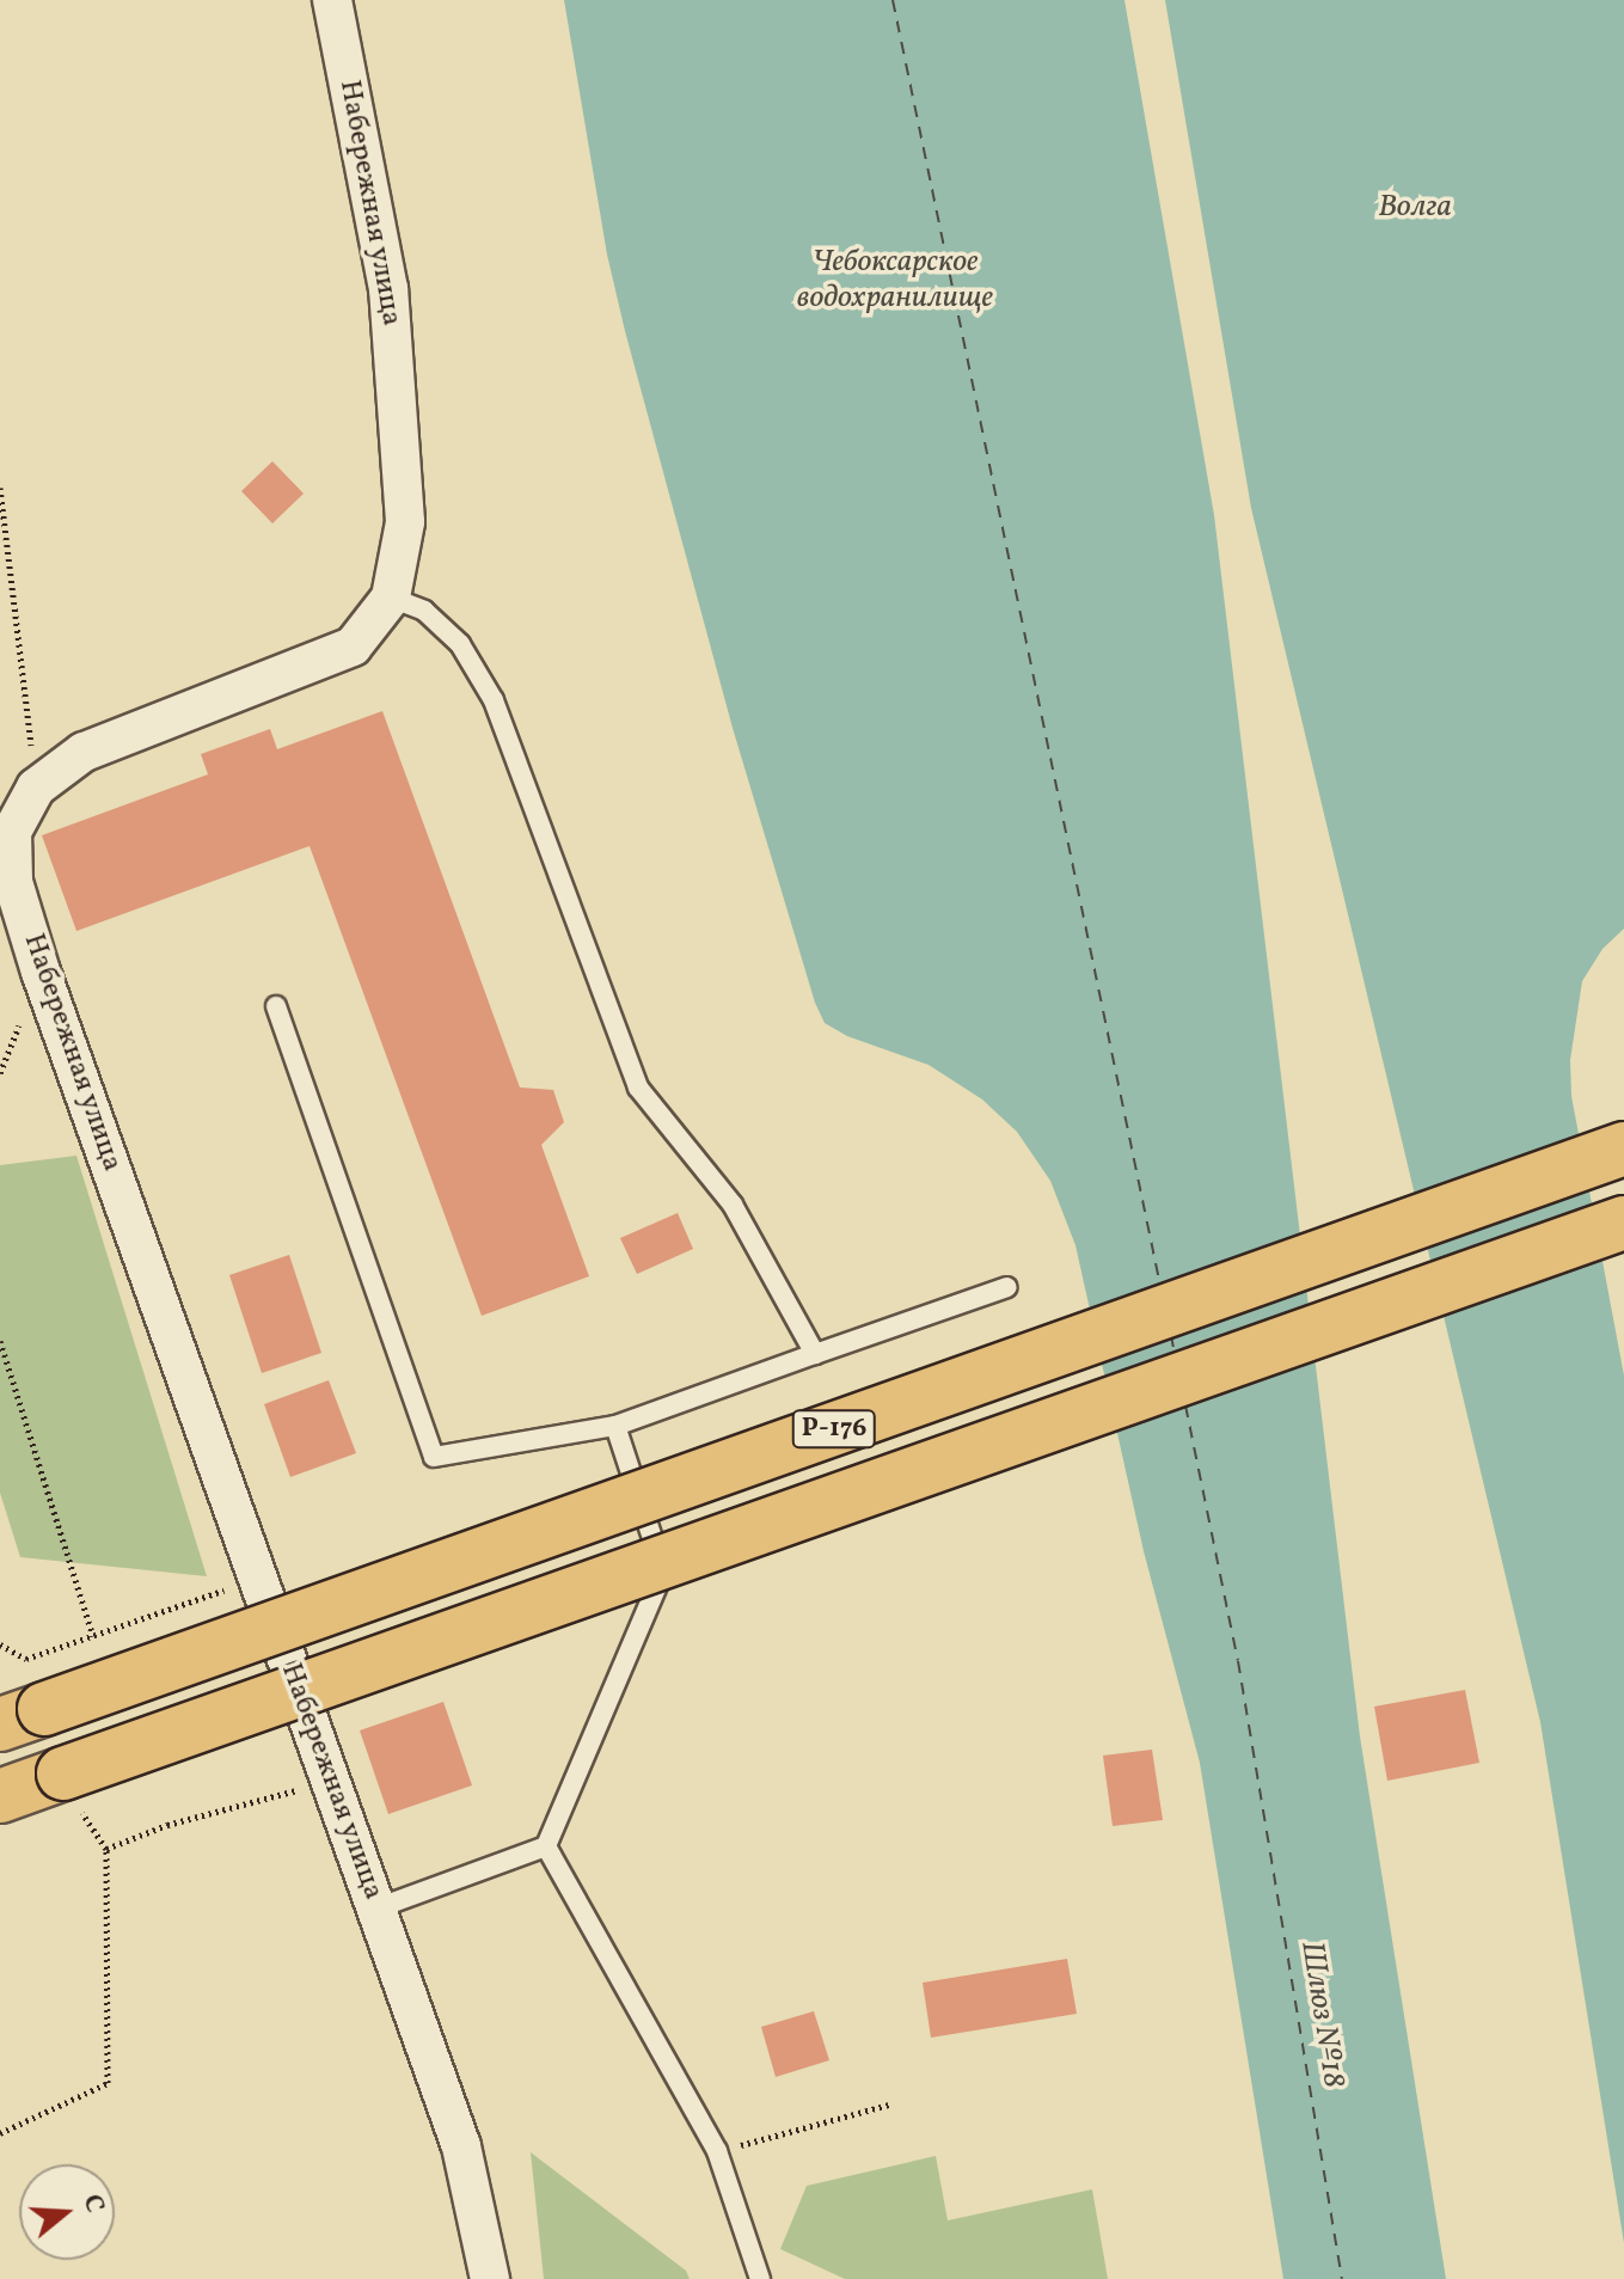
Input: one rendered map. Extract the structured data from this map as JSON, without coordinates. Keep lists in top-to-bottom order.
{
  "streets": {
    "highway": ["Р-176"],
    "street": ["Набережная улица"]
  },
  "water": ["Волга", "Чебоксарское водохранилище", "Шлюз №18"],
  "north": "right"
}
